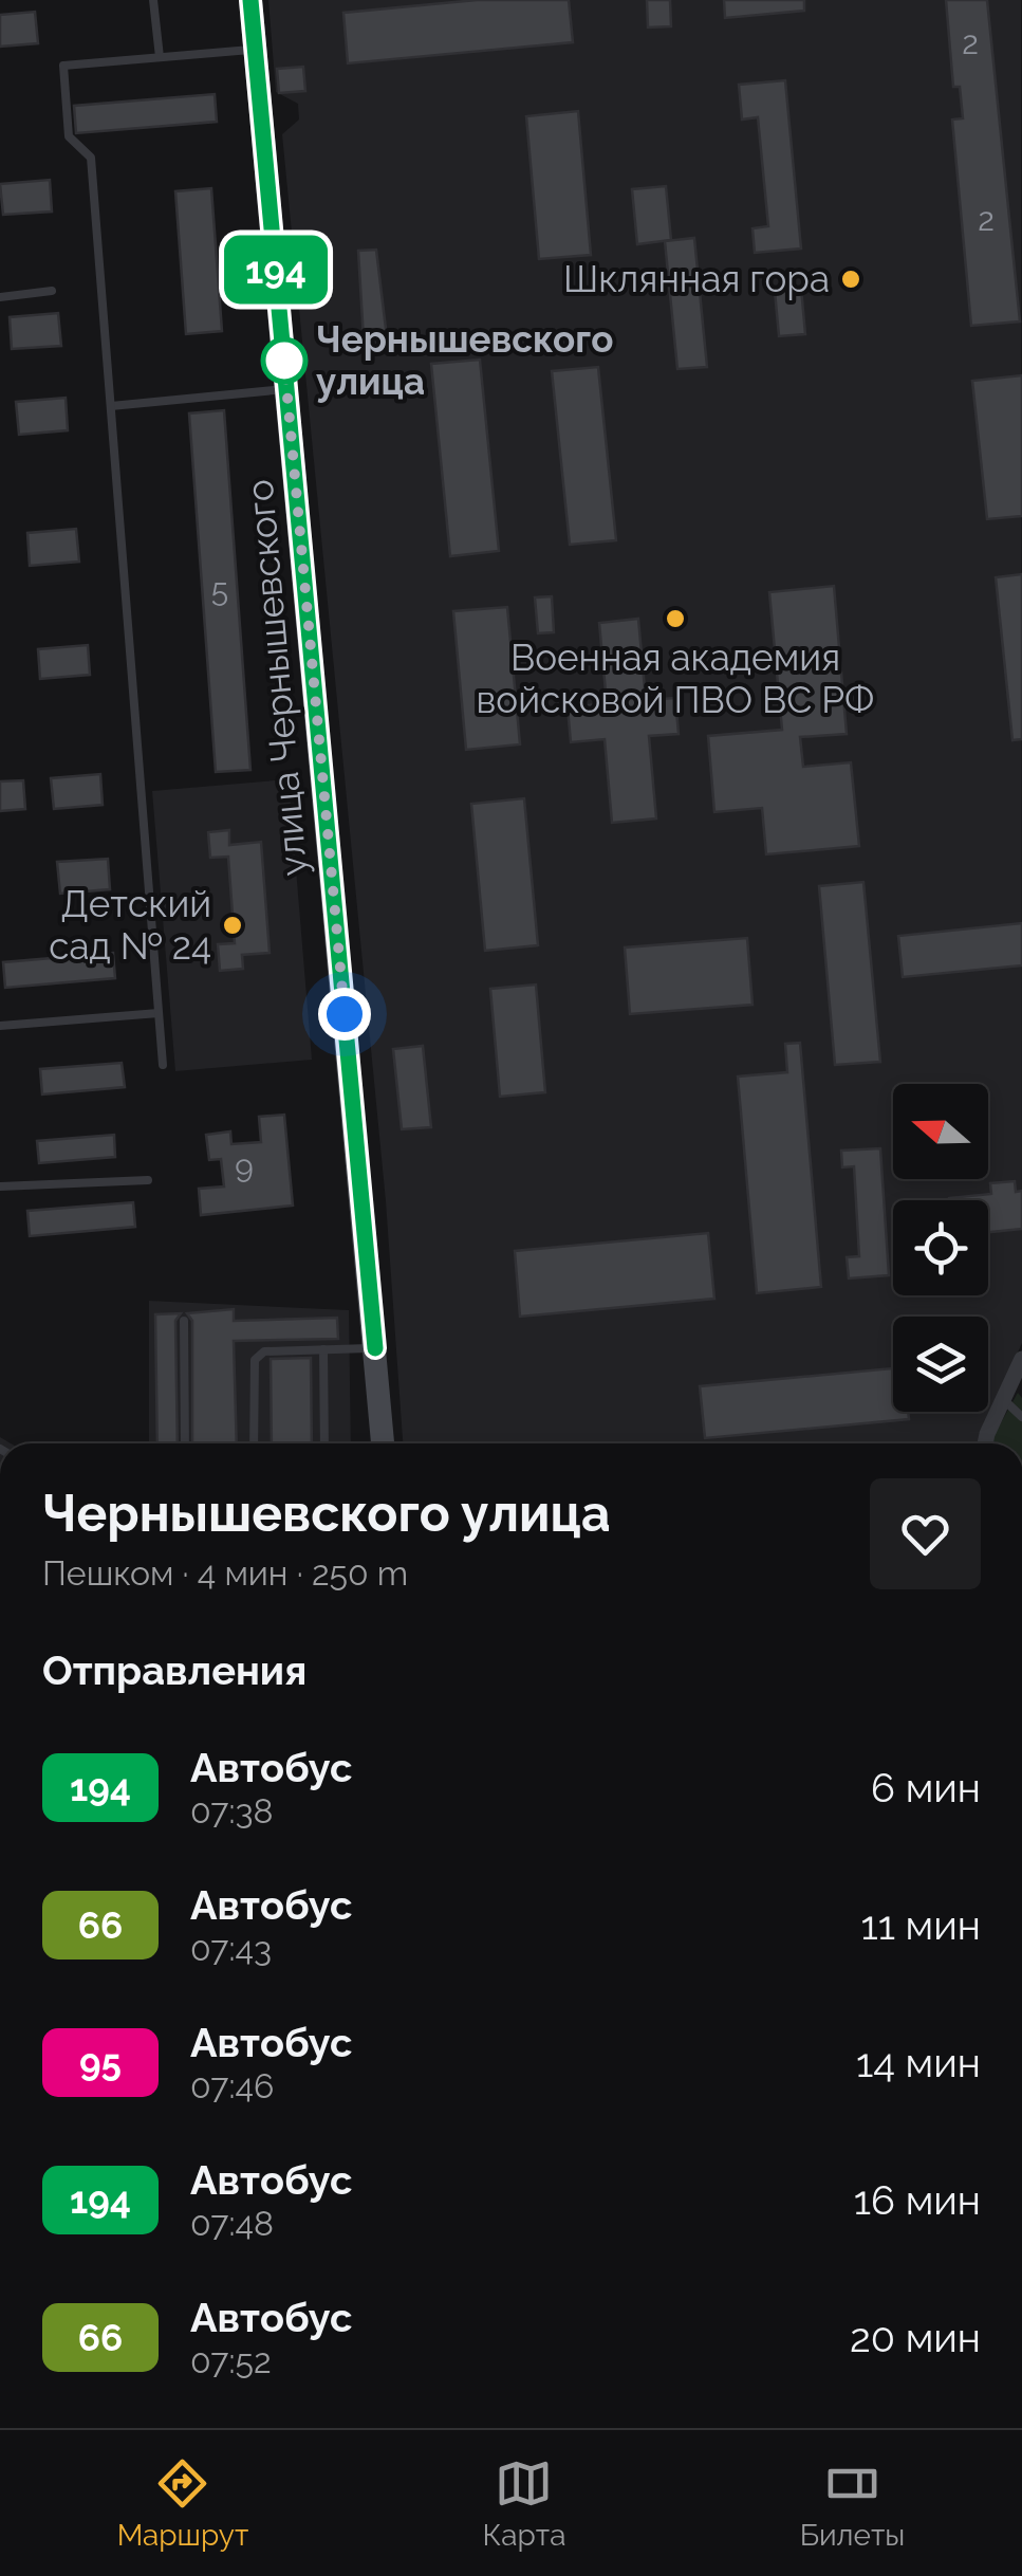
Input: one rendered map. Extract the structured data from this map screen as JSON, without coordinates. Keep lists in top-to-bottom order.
{
  "streets": {
    "street": ["улица Чернышевского"]
  },
  "places": [
    "Шклянная гора",
    "Чернышевского улица",
    "Военная академия войсковой ПВО ВС РФ",
    "Детский сад № 24"
  ],
  "lines": ["bus line 194"],
  "house_numbers": [
    "2",
    "2",
    "5",
    "9"
  ],
  "north": "left",
  "page": {
    "on_map": "194",
    "heading": [
      ["Чернышевского улица", "Пешком · 4 мин · 250 m"],
      "Отправления"
    ],
    "list": [
      {
        "mark": "194",
        "name": "Автобус",
        "note": "07:38",
        "value": "6 мин"
      },
      {
        "mark": "66",
        "name": "Автобус",
        "note": "07:43",
        "value": "11 мин"
      },
      {
        "mark": "95",
        "name": "Автобус",
        "note": "07:46",
        "value": "14 мин"
      },
      {
        "mark": "194",
        "name": "Автобус",
        "note": "07:48",
        "value": "16 мин"
      },
      {
        "mark": "66",
        "name": "Автобус",
        "note": "07:52",
        "value": "20 мин"
      }
    ],
    "tabs": ["Маршрут", "Карта", "Билеты"]
  }
}
